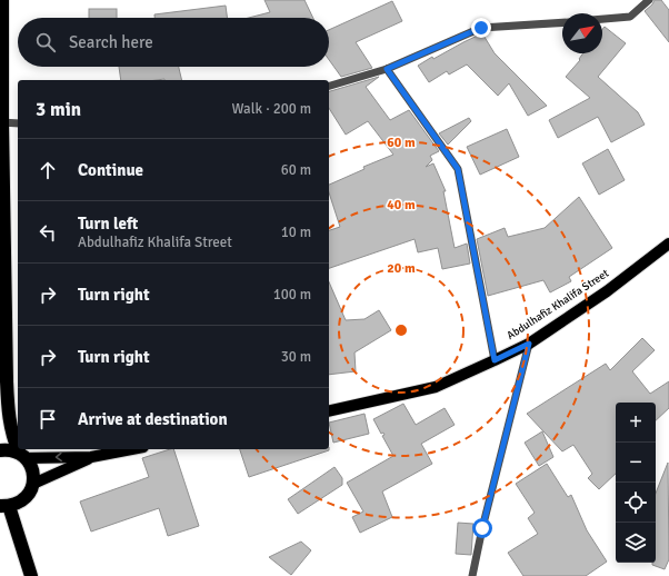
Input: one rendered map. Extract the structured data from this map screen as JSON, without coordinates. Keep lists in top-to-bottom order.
{
  "streets": {
    "main road": ["Abdulhafiz Khalifa Street"]
  },
  "north": "top right",
  "page": {
    "search": "Search here",
    "heading": ["3 min", "Walk · 200 m"],
    "list": [
      ["Continue", "60 m"],
      ["Turn left", "Abdulhafiz Khalifa Street", "10 m"],
      ["Turn right", "100 m"],
      ["Turn right", "30 m"],
      "Arrive at destination"
    ],
    "map_buttons": ["+", "−"]
  },
  "rings": ["60 m", "40 m", "20 m"]
}
